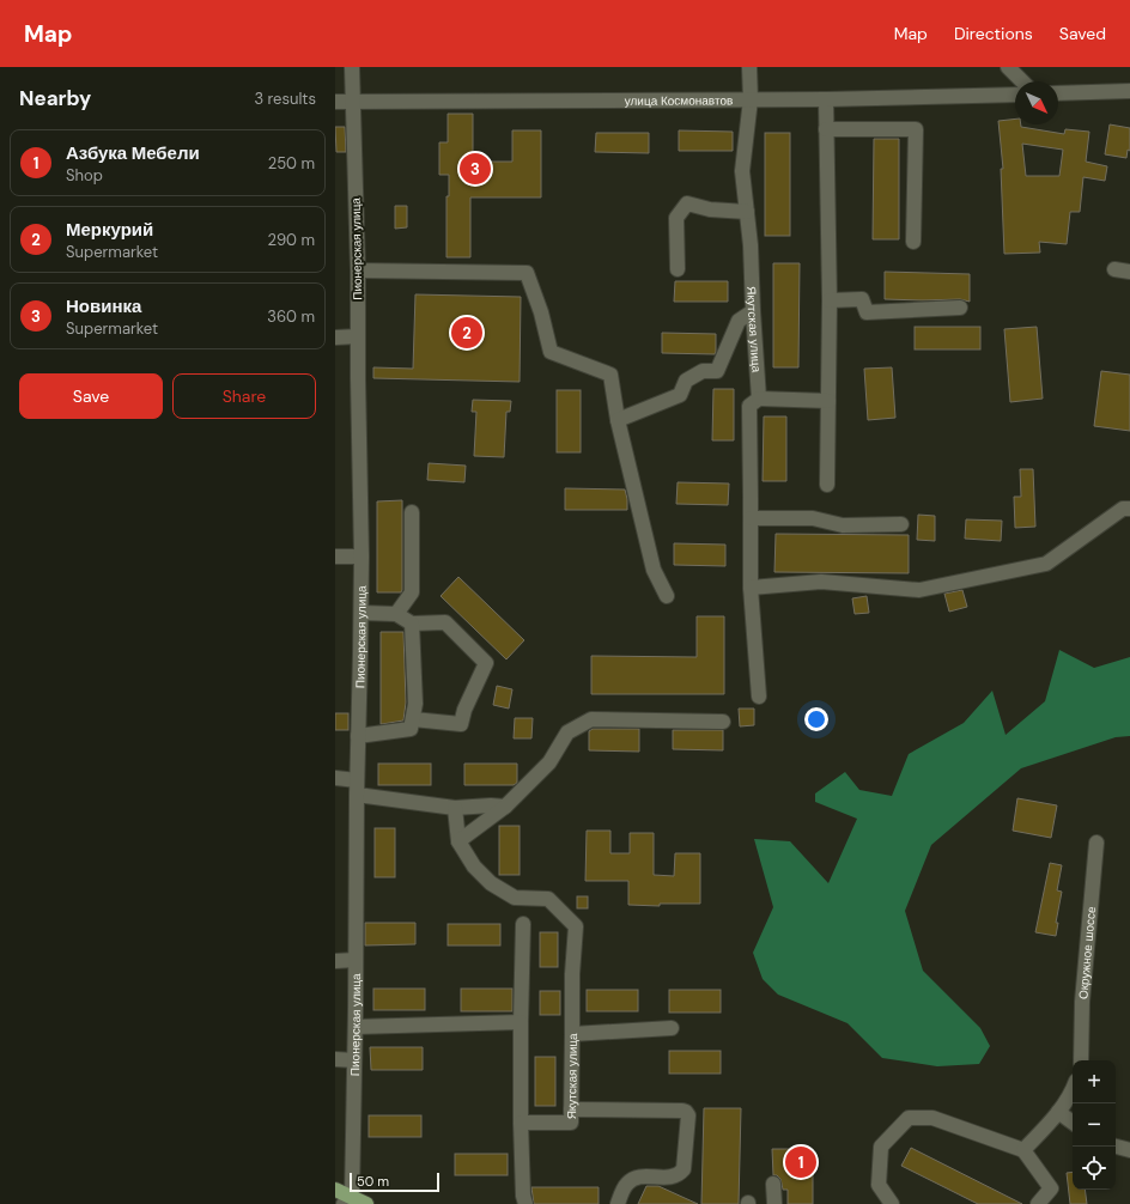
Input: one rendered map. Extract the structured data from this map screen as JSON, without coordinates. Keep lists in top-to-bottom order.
{
  "streets": {
    "street": [
      "улица Космонавтов",
      "Пионерская улица",
      "Якутская улица",
      "Окружное шоссе"
    ]
  },
  "crossings": [
    ["улица Космонавтов", "Пионерская улица"],
    ["улица Космонавтов", "Якутская улица"]
  ],
  "scale_bar": "50 m",
  "north": "bottom right",
  "page": {
    "header": "Map",
    "nav": ["Map", "Directions", "Saved"],
    "heading": ["Nearby", "3 results"],
    "list": [
      {
        "mark": "1",
        "name": "Азбука Мебели",
        "note": "Shop",
        "value": "250 m"
      },
      {
        "mark": "2",
        "name": "Меркурий",
        "note": "Supermarket",
        "value": "290 m"
      },
      {
        "mark": "3",
        "name": "Новинка",
        "note": "Supermarket",
        "value": "360 m"
      }
    ],
    "pins": ["3", "2", "1"],
    "buttons": ["Save", "Share"],
    "map_buttons": ["+", "−"],
    "scale": "50 m"
  }
}
